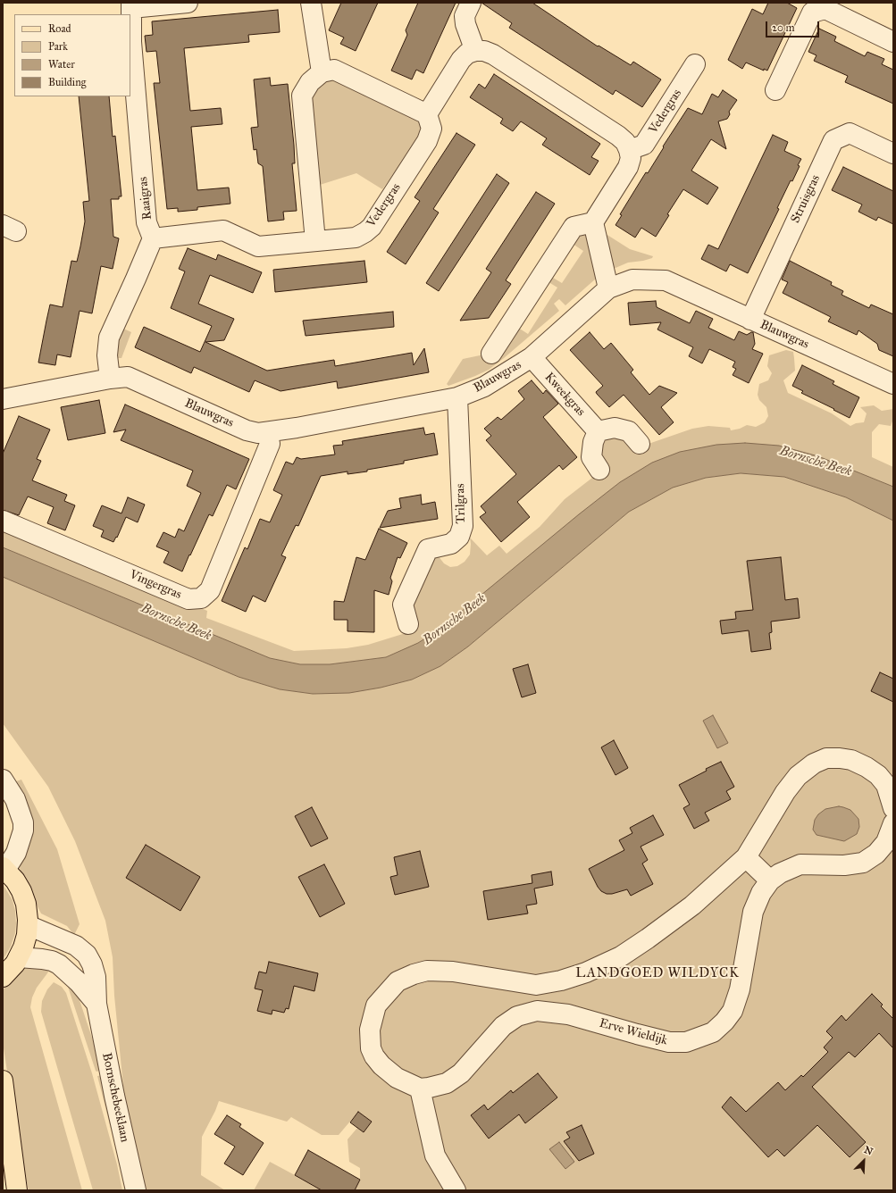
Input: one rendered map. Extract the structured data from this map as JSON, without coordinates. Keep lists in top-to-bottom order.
{
  "streets": {
    "street": [
      "Vedergras",
      "Raaigras",
      "Struisgras",
      "Blauwgras",
      "Kweekgras",
      "Trilgras",
      "Vingergras",
      "Erve Wieldijk",
      "Bornschebeeklaan"
    ]
  },
  "crossings": [
    ["Vedergras", "Raaigras"],
    ["Struisgras", "Blauwgras"],
    ["Blauwgras", "Kweekgras"],
    ["Blauwgras", "Trilgras"],
    ["Blauwgras", "Vingergras"]
  ],
  "districts": ["LANDGOED WILDYCK"],
  "water": ["Bornsche Beek"],
  "legend": [
    "Road",
    "Park",
    "Water",
    "Building"
  ],
  "scale_bar": "20 m",
  "north": "top right"
}
